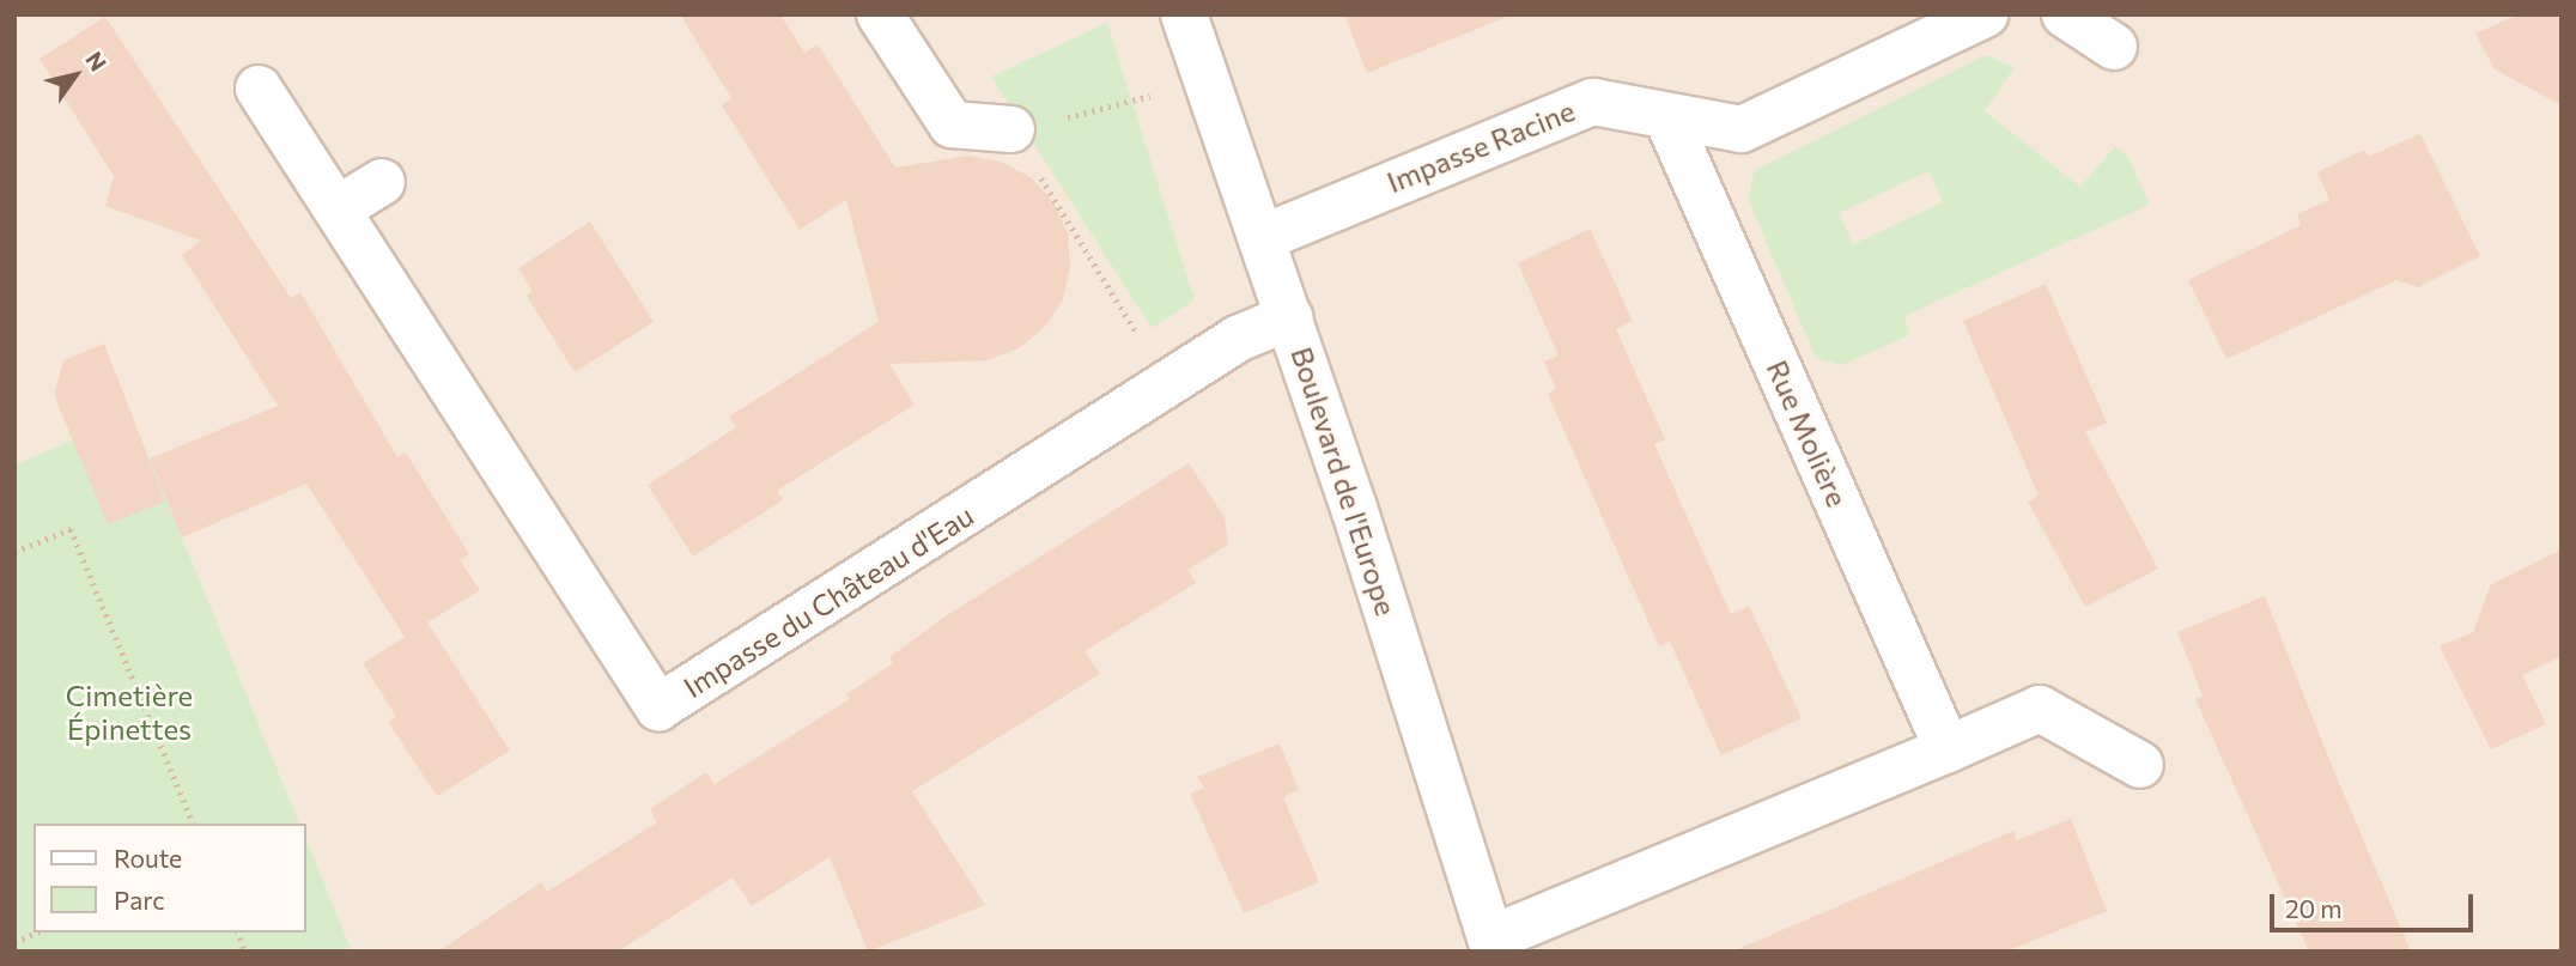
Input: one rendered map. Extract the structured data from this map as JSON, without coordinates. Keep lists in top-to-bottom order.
{
  "streets": {
    "street": [
      "Impasse Racine",
      "Rue Molière",
      "Boulevard de l'Europe",
      "Impasse du Château d'Eau"
    ]
  },
  "crossings": [
    ["Impasse Racine", "Rue Molière"],
    ["Impasse Racine", "Boulevard de l'Europe"],
    ["Boulevard de l'Europe", "Impasse du Château d'Eau"]
  ],
  "parks": ["Cimetière Épinettes"],
  "legend": ["Route", "Parc"],
  "scale_bar": "20 m",
  "north": "top right"
}
